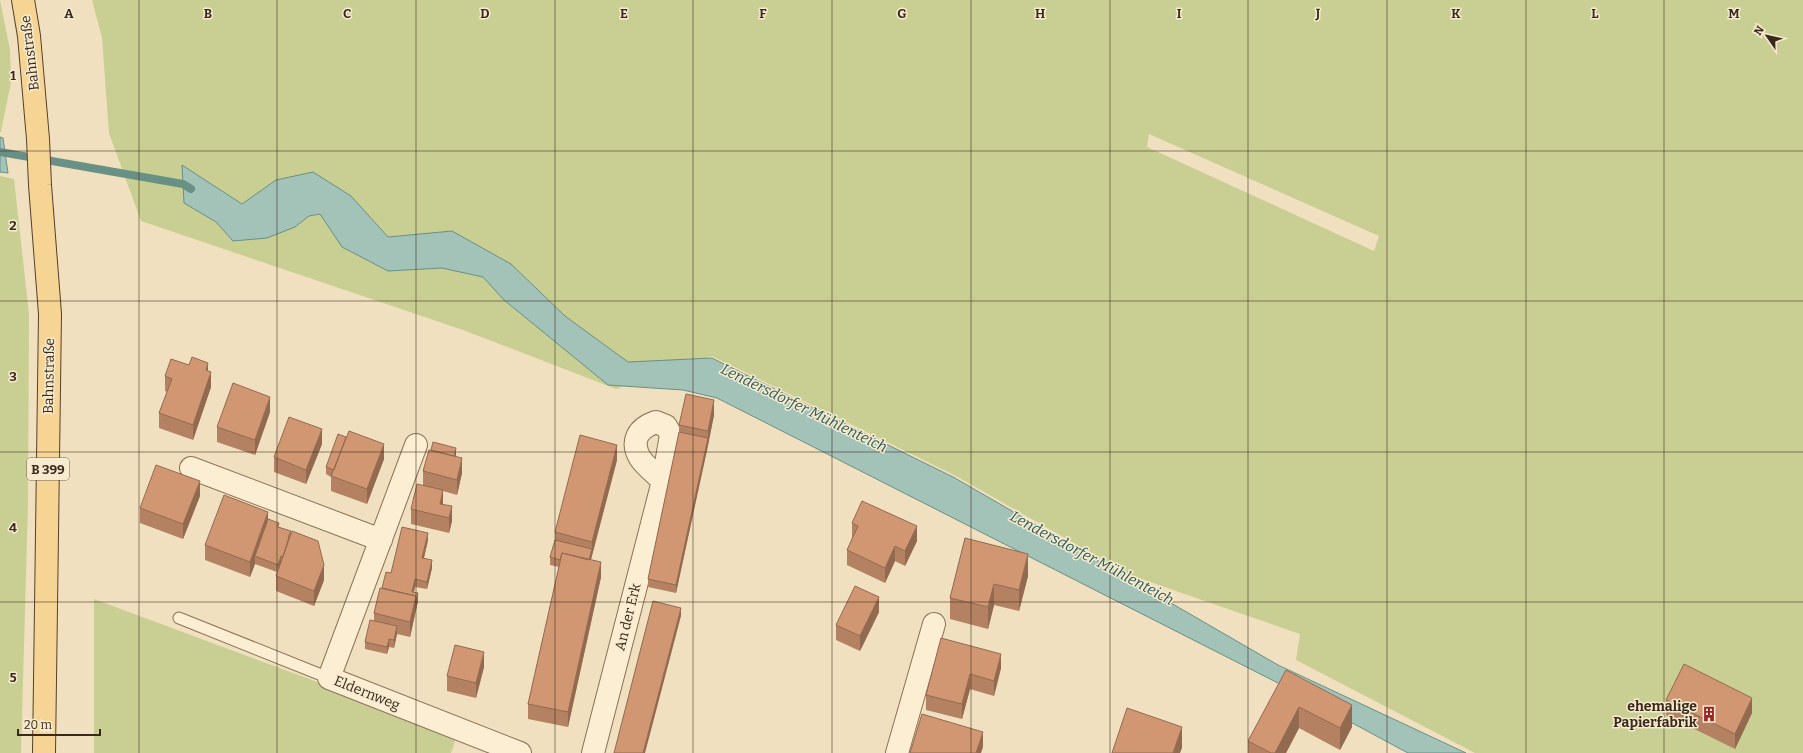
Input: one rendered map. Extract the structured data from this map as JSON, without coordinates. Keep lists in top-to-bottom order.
{
  "streets": {
    "main road": ["Bahnstraße", "B 399"],
    "street": ["An der Erk", "Eldernweg"]
  },
  "water": ["Lendersdorfer Mühlenteich"],
  "places": {
    "building": ["ehemalige Papierfabrik"]
  },
  "scale_bar": "20 m",
  "north": "top left",
  "grid": {
    "columns": [
      "A",
      "B",
      "C",
      "D",
      "E",
      "F",
      "G",
      "H",
      "I",
      "J",
      "K",
      "L",
      "M"
    ],
    "rows": [
      "1",
      "2",
      "3",
      "4",
      "5"
    ]
  }
}
